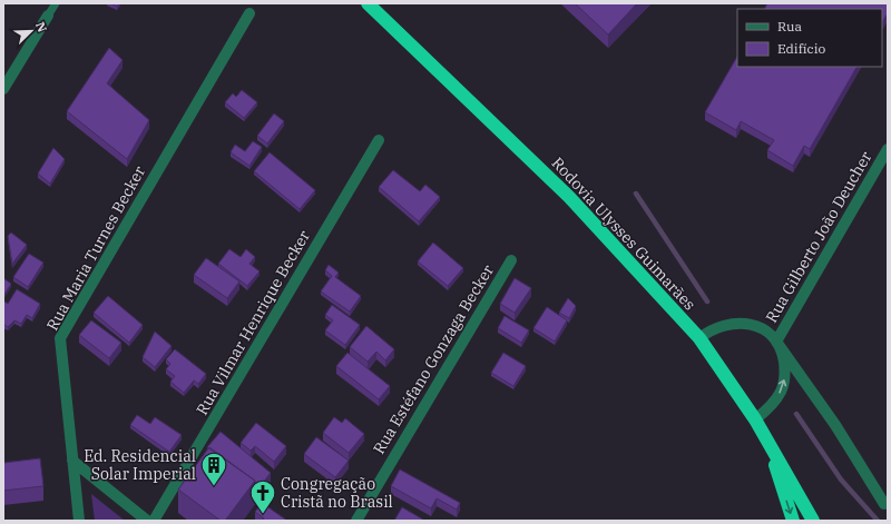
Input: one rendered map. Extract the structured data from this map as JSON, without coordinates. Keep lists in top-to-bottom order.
{
  "streets": {
    "highway": ["Rodovia Ulysses Guimarães"],
    "street": [
      "Rua Gilberto João Deucher",
      "Rua Maria Turnes Becker",
      "Rua Vilmar Henrique Becker",
      "Rua Estéfano Gonzaga Becker"
    ]
  },
  "places": {
    "building": ["Ed. Residencial Solar Imperial"],
    "church": ["Congregação Cristã no Brasil"]
  },
  "legend": ["Rua", "Edifício"],
  "north": "top right"
}
